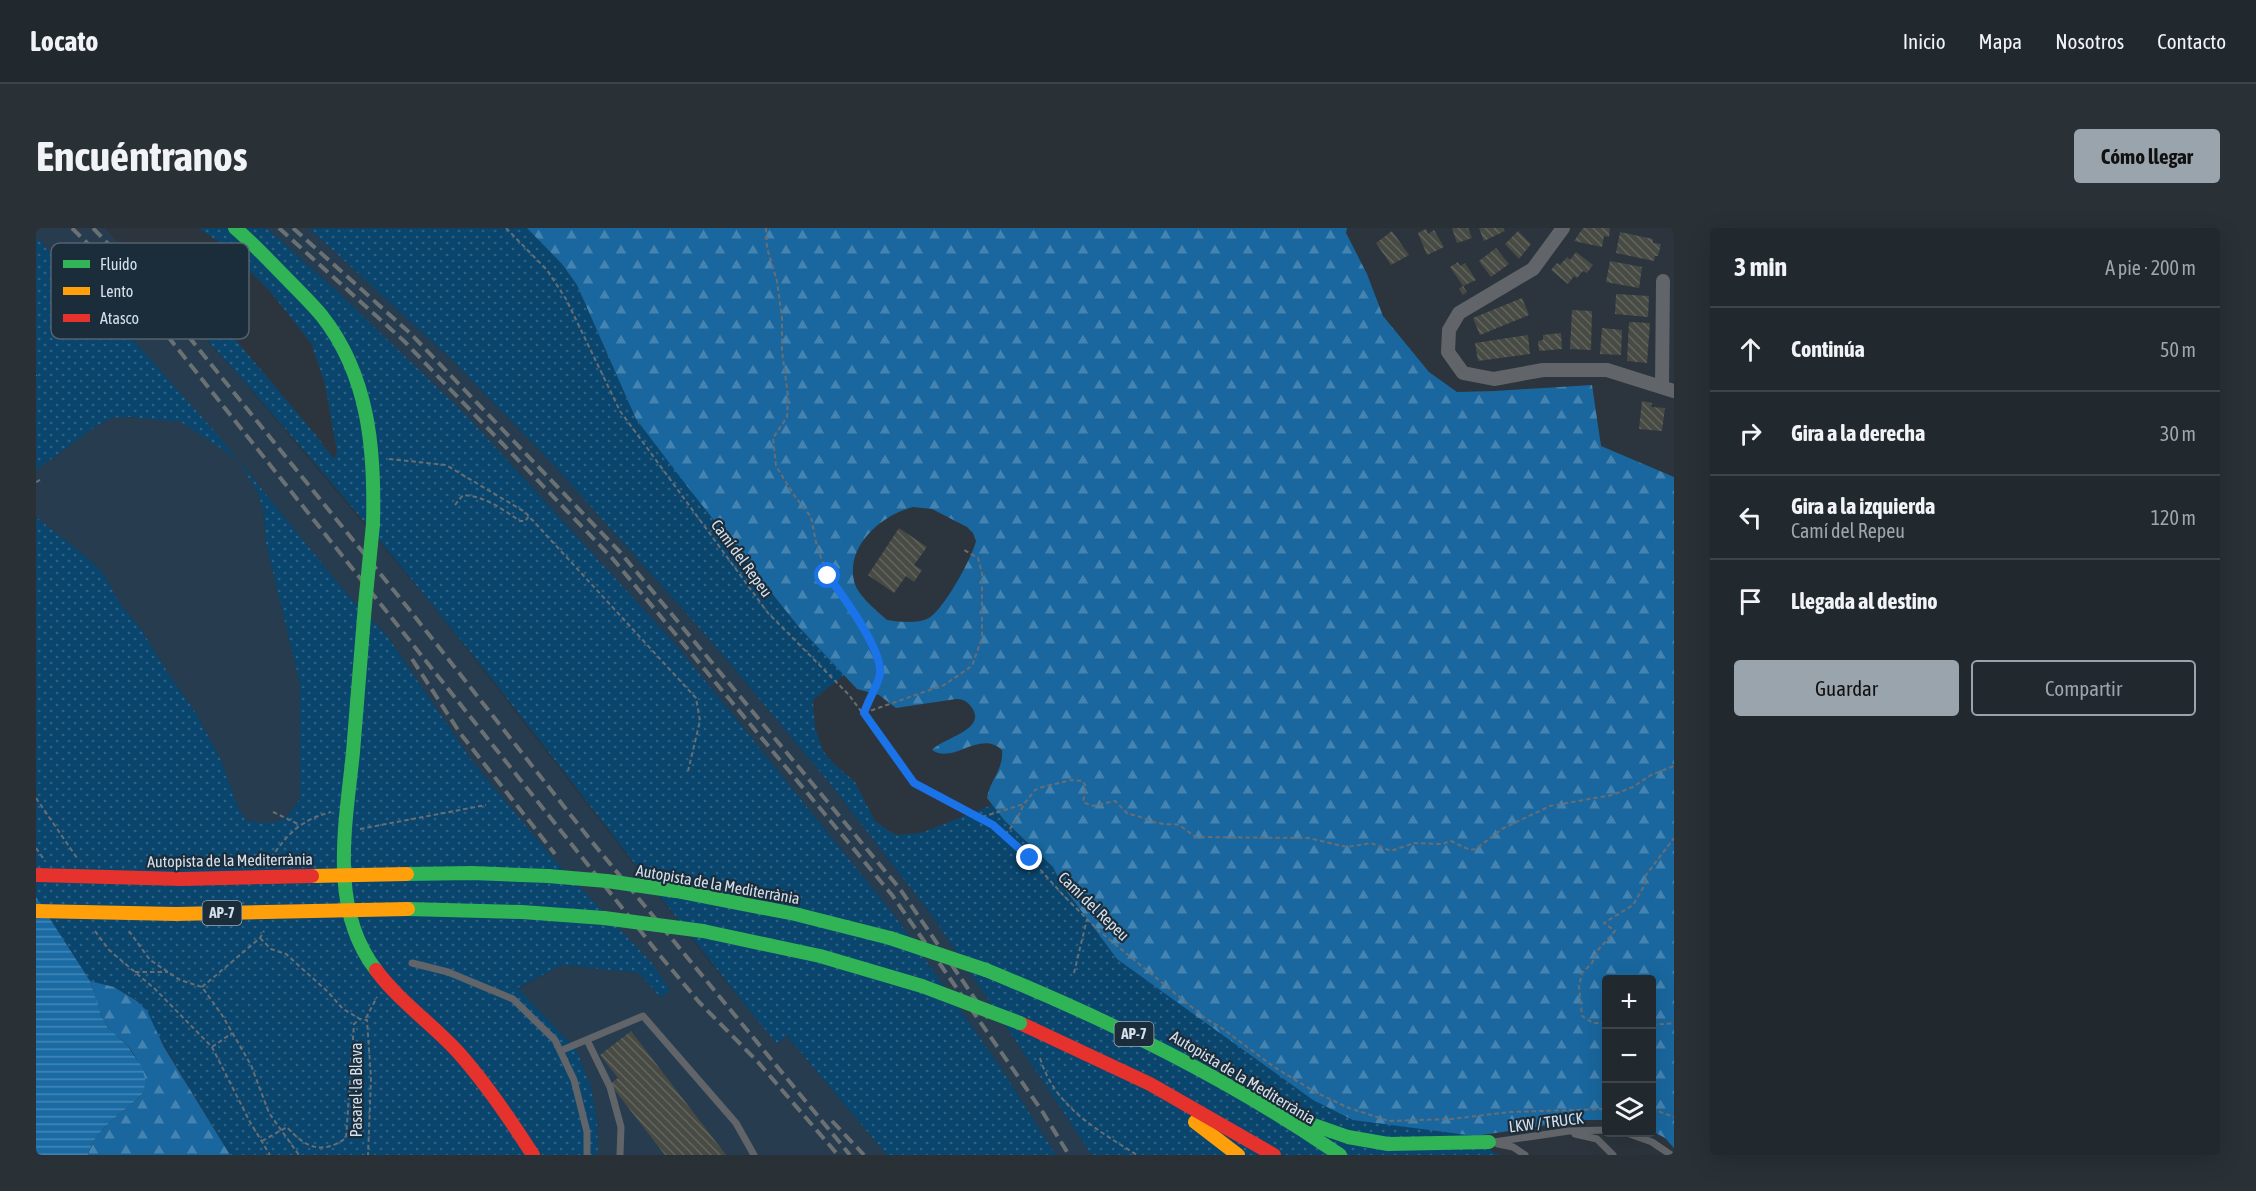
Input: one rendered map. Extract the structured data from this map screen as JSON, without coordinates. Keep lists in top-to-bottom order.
{
  "streets": {
    "main road": ["Autopista de la Mediterrània", "AP-7"],
    "lane": ["LKW / TRUCK"],
    "path": ["Camí del Repeu", "Pasarel·la Blava"]
  },
  "legend": ["Fluido", "Lento", "Atasco"],
  "page": {
    "header": "Locato",
    "nav": [
      "Inicio",
      "Mapa",
      "Nosotros",
      "Contacto"
    ],
    "buttons": [
      "Cómo llegar",
      ["Guardar", "Compartir"]
    ],
    "title": "Encuéntranos",
    "heading": ["3 min", "A pie · 200 m"],
    "list": [
      ["Continúa", "50 m"],
      ["Gira a la derecha", "30 m"],
      ["Gira a la izquierda", "Camí del Repeu", "120 m"],
      "Llegada al destino"
    ],
    "map_buttons": ["+", "−"]
  }
}
